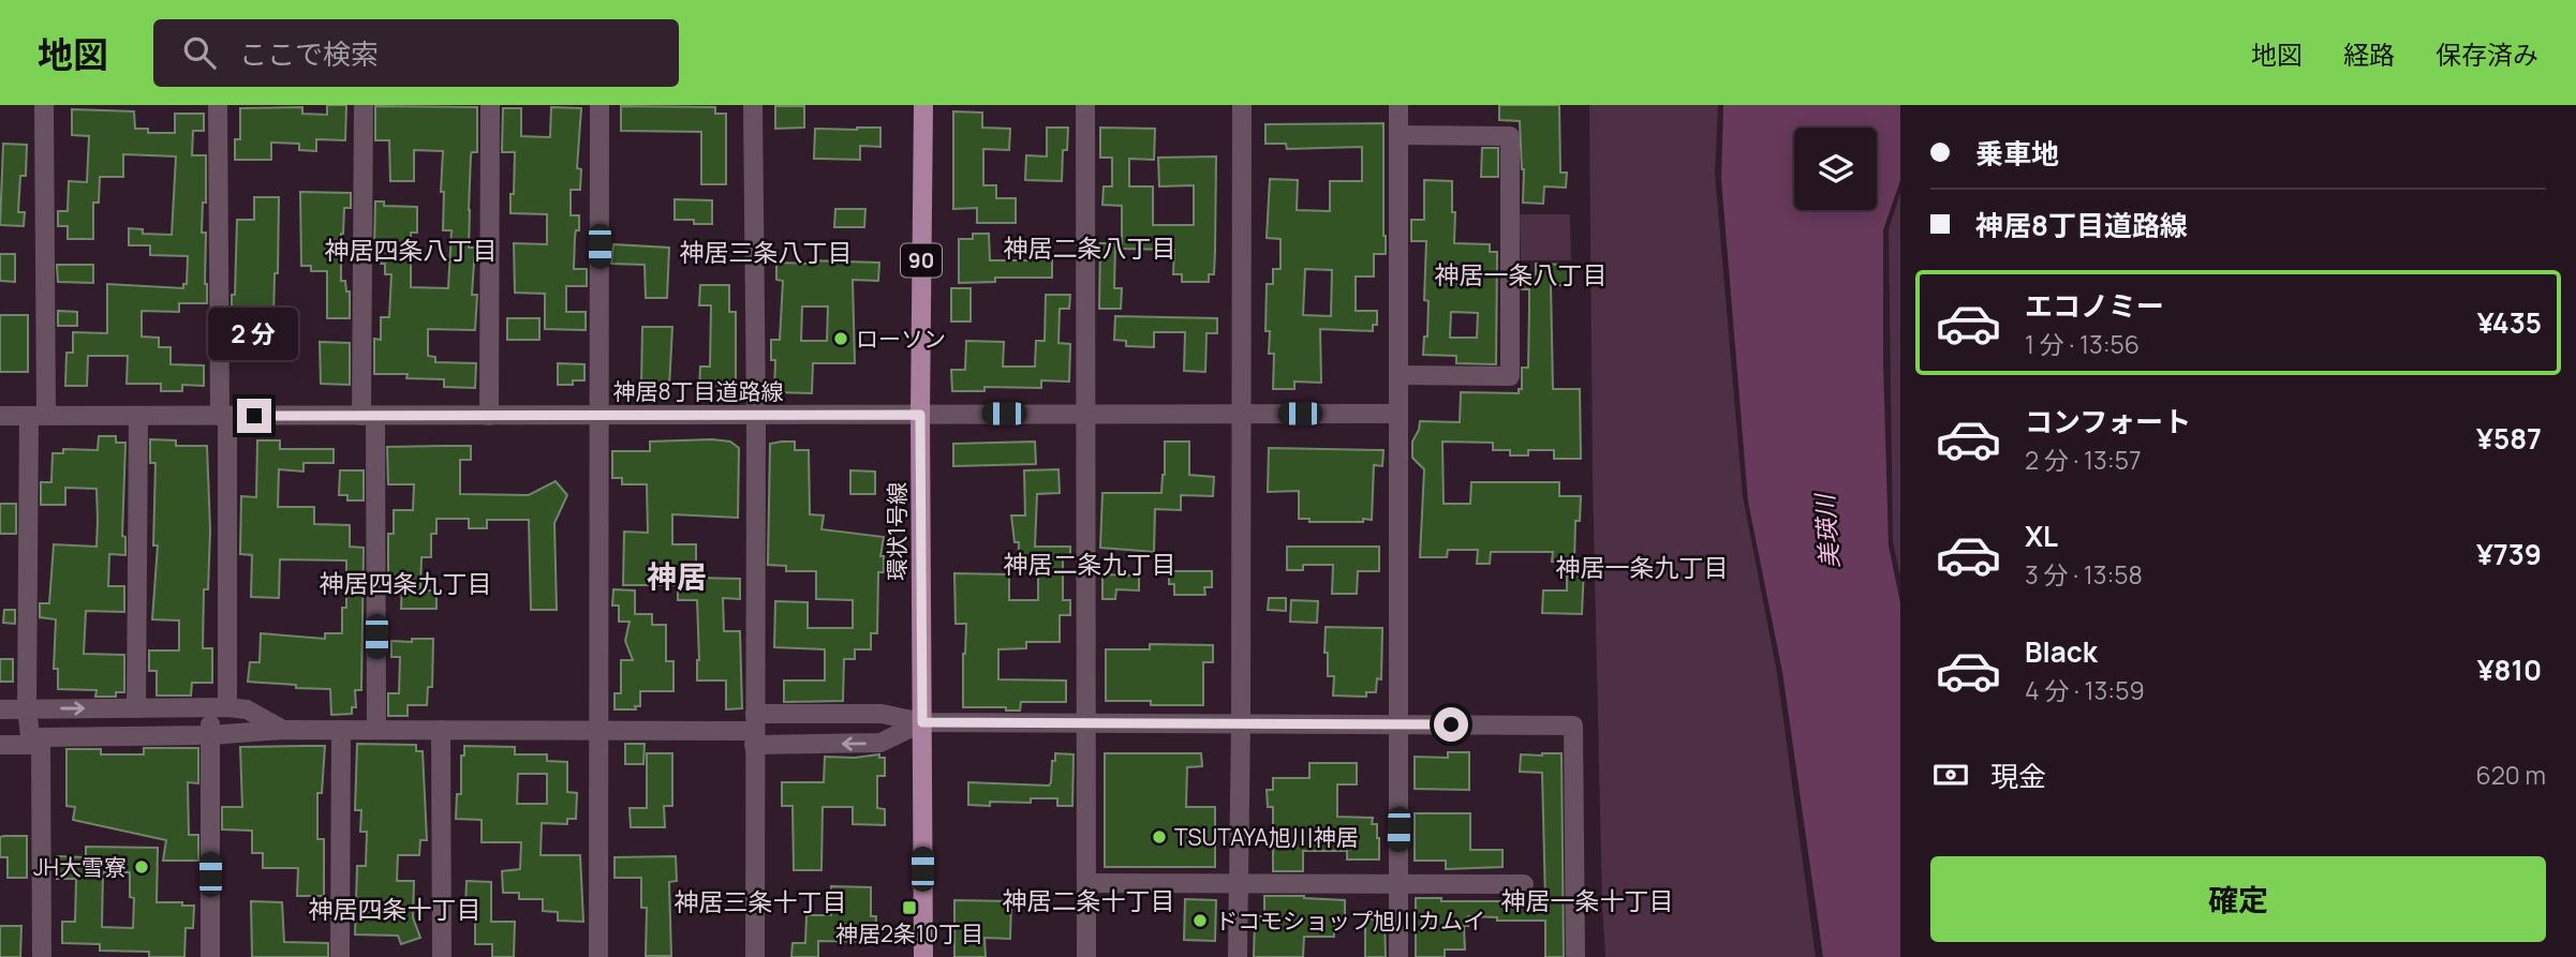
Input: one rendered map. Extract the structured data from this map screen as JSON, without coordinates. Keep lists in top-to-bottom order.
{
  "streets": {
    "main road": ["90", "環状1号線"],
    "street": ["神居8丁目道路線"]
  },
  "crossings": [
    ["神居8丁目道路線", "環状1号線"]
  ],
  "districts": [
    "神居二条八丁目",
    "神居四条八丁目",
    "神居三条八丁目",
    "神居一条八丁目",
    "神居二条九丁目",
    "神居一条九丁目",
    "神居",
    "神居四条九丁目",
    "神居二条十丁目",
    "神居一条十丁目",
    "神居三条十丁目",
    "神居四条十丁目"
  ],
  "water": ["美瑛川"],
  "places": {
    "other": [
      "ローソン",
      "TSUTAYA旭川神居",
      "JH大雪寮",
      "ドコモショップ旭川カムイ"
    ],
    "transit": ["神居2条10丁目"]
  },
  "page": {
    "header": "地図",
    "search": "ここで検索",
    "nav": ["地図", "経路", "保存済み"],
    "banner": ["乗車地", "神居8丁目道路線"],
    "list": [
      {
        "name": "エコノミー",
        "note": "1 分 · 13:56",
        "value": "¥435"
      },
      {
        "name": "コンフォート",
        "note": "2 分 · 13:57",
        "value": "¥587"
      },
      {
        "name": "XL",
        "note": "3 分 · 13:58",
        "value": "¥739"
      },
      {
        "name": "Black",
        "note": "4 分 · 13:59",
        "value": "¥810"
      }
    ],
    "bubble": "2 分",
    "pay": ["現金", "620 m"],
    "buttons": "確定"
  }
}
